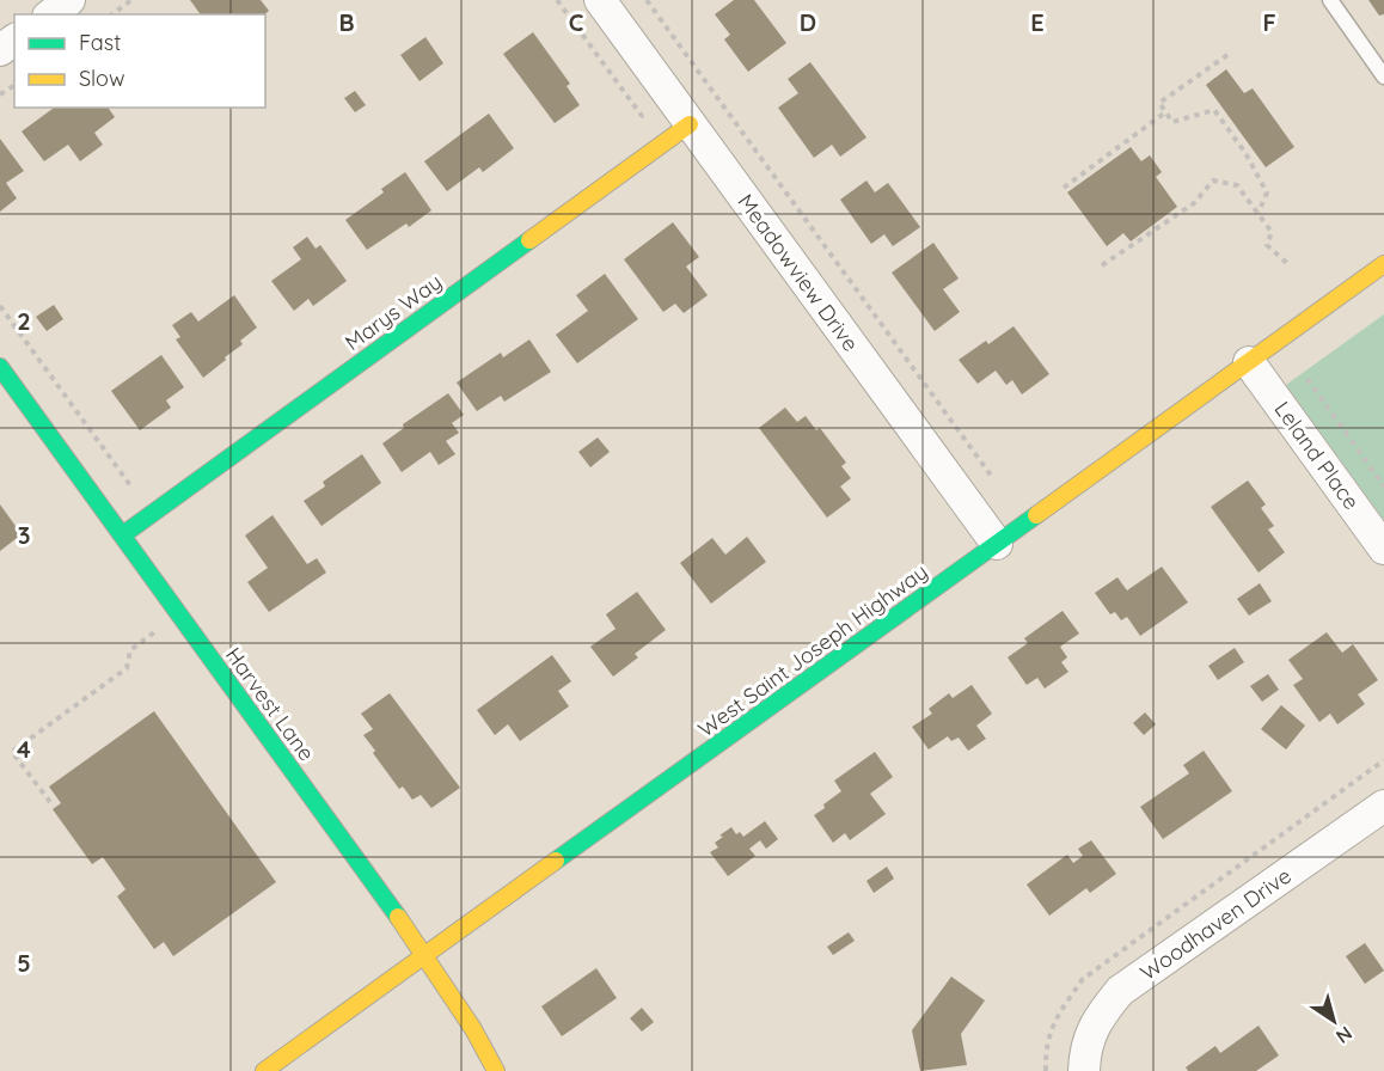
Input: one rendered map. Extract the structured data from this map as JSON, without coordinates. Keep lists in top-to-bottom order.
{
  "streets": {
    "street": [
      "Meadowview Drive",
      "Marys Way",
      "Leland Place",
      "West Saint Joseph Highway",
      "Harvest Lane",
      "Woodhaven Drive"
    ]
  },
  "crossings": [
    ["Meadowview Drive", "Marys Way"],
    ["Meadowview Drive", "West Saint Joseph Highway"],
    ["Marys Way", "Harvest Lane"],
    ["Leland Place", "West Saint Joseph Highway"],
    ["West Saint Joseph Highway", "Harvest Lane"]
  ],
  "legend": ["Fast", "Slow"],
  "north": "bottom right",
  "grid": {
    "columns": [
      "B",
      "C",
      "D",
      "E",
      "F"
    ],
    "rows": [
      "2",
      "3",
      "4",
      "5"
    ]
  }
}
